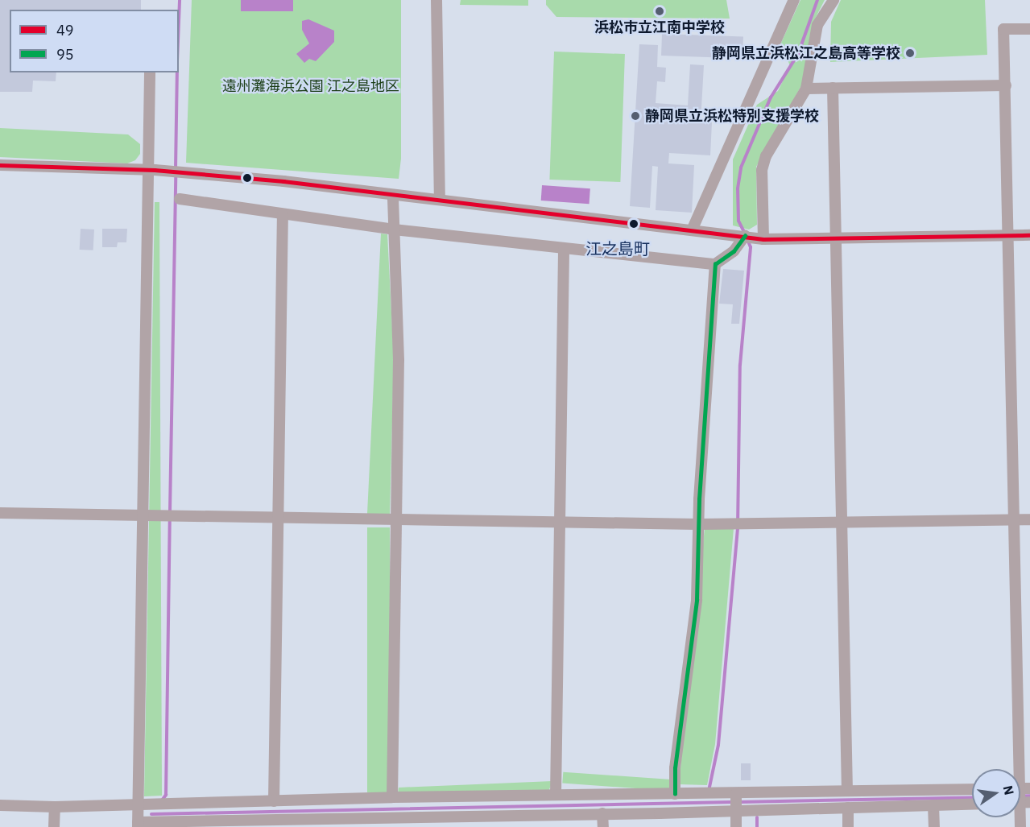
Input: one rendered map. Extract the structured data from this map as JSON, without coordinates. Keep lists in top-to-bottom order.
{
  "districts": ["江之島町"],
  "parks": ["遠州灘海浜公園 江之島地区"],
  "places": ["浜松市立江南中学校", "静岡県立浜松江之島高等学校", "静岡県立浜松特別支援学校"],
  "lines": ["transit line 49", "transit line 95"],
  "legend": ["49", "95"],
  "north": "right"
}
